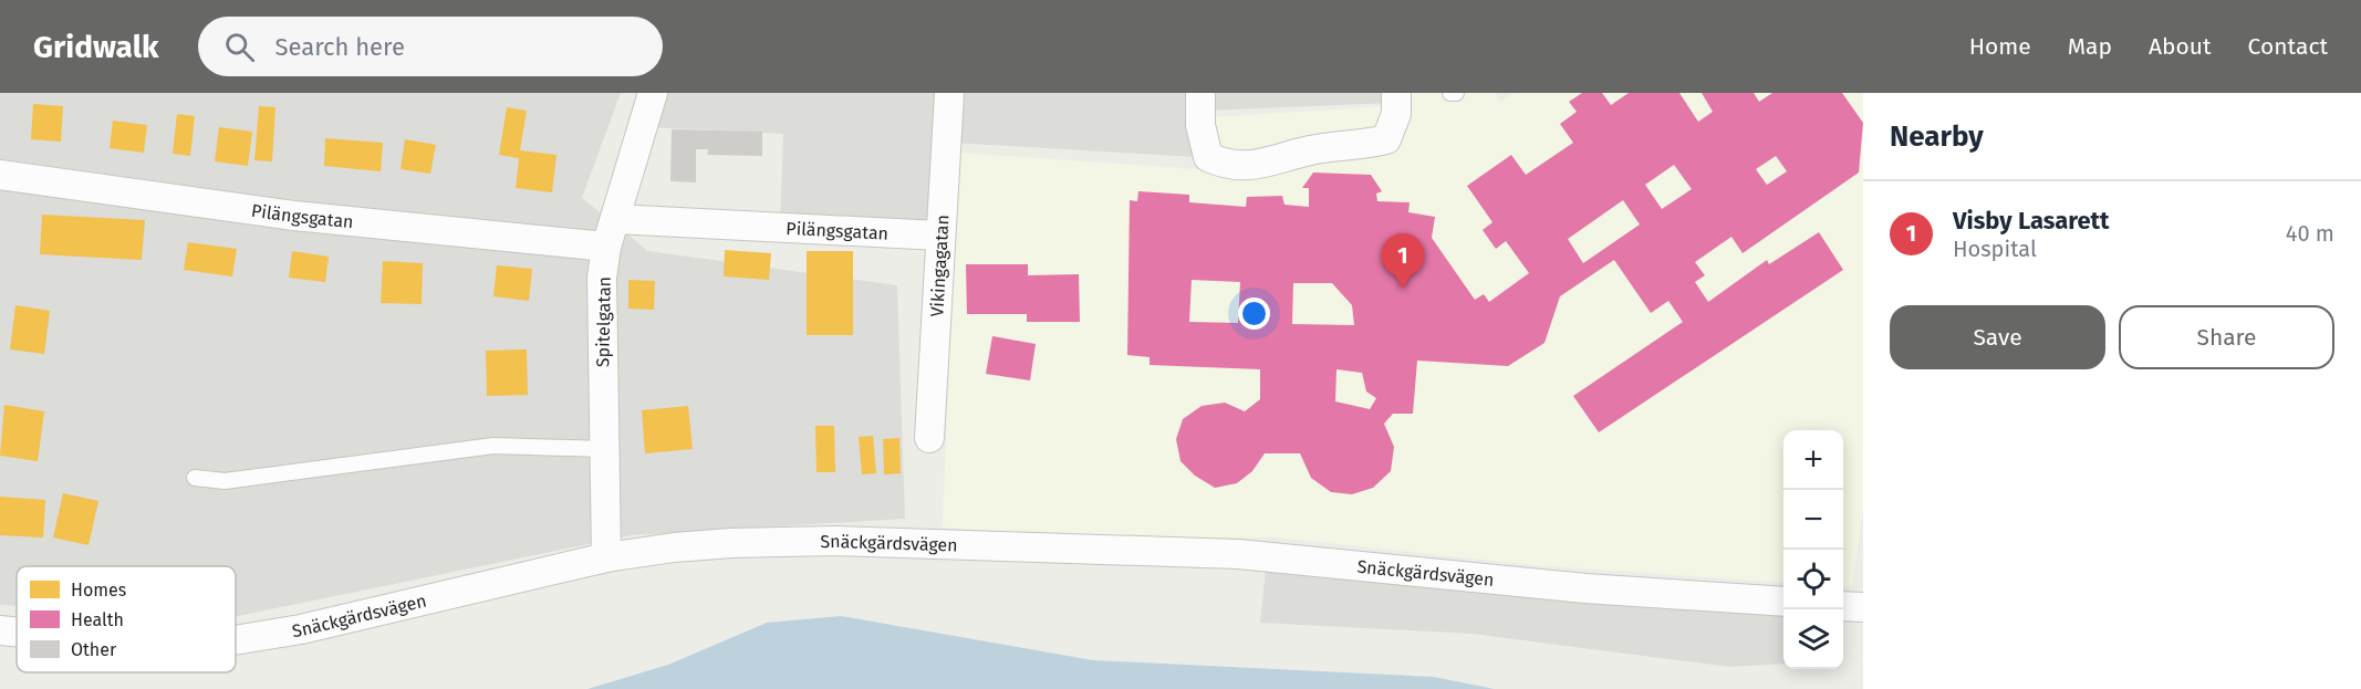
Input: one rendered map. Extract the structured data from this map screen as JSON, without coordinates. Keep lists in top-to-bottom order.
{
  "streets": {
    "street": [
      "Pilängsgatan",
      "Vikingagatan",
      "Spitelgatan",
      "Snäckgärdsvägen"
    ]
  },
  "crossings": [
    ["Pilängsgatan", "Vikingagatan"],
    ["Pilängsgatan", "Spitelgatan"],
    ["Spitelgatan", "Snäckgärdsvägen"]
  ],
  "legend": ["Homes", "Health", "Other"],
  "page": {
    "header": "Gridwalk",
    "search": "Search here",
    "nav": [
      "Home",
      "Map",
      "About",
      "Contact"
    ],
    "heading": "Nearby",
    "list": [
      {
        "mark": "1",
        "name": "Visby Lasarett",
        "note": "Hospital",
        "value": "40 m"
      }
    ],
    "pins": "1",
    "buttons": ["Save", "Share"],
    "map_buttons": ["+", "−"]
  }
}
